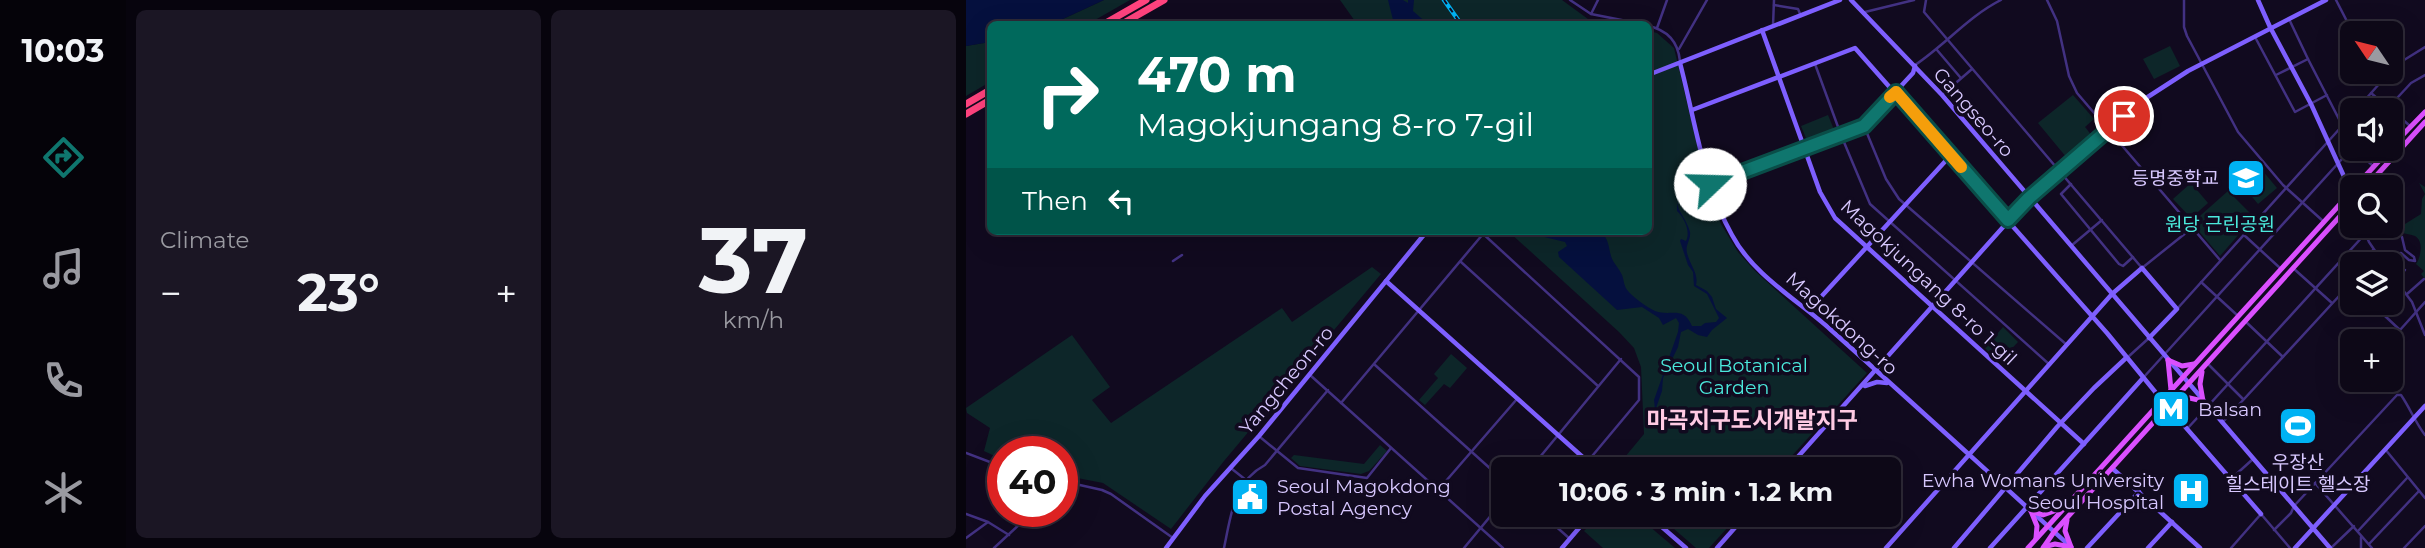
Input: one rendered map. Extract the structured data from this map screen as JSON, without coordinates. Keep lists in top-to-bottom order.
{
  "streets": {
    "street": [
      "Gangseo-ro",
      "Magokjungang 8-ro 1-gil",
      "Magokdong-ro",
      "Yangcheon-ro"
    ]
  },
  "districts": ["마곡지구도시개발지구"],
  "parks": ["원당 근린공원", "Seoul Botanical Garden"],
  "places": {
    "school or university": ["등명중학교"],
    "metro station": ["Balsan"],
    "sports": ["우장산 힐스테이트 헬스장"],
    "hospital": ["Ewha Womans University Seoul Hospital"],
    "public building": ["Seoul Magokdong Postal Agency"]
  },
  "north": "top left",
  "page": {
    "tabs": "10:03",
    "tile": [
      "Climate",
      ["37", "km/h"]
    ],
    "map_buttons": "+",
    "turn": ["470 m", "Magokjungang 8-ro 7-gil"],
    "then": "Then",
    "heat": ["−", "23°", "+"],
    "limit": "40",
    "trip": "10:06 · 3 min · 1.2 km"
  }
}
